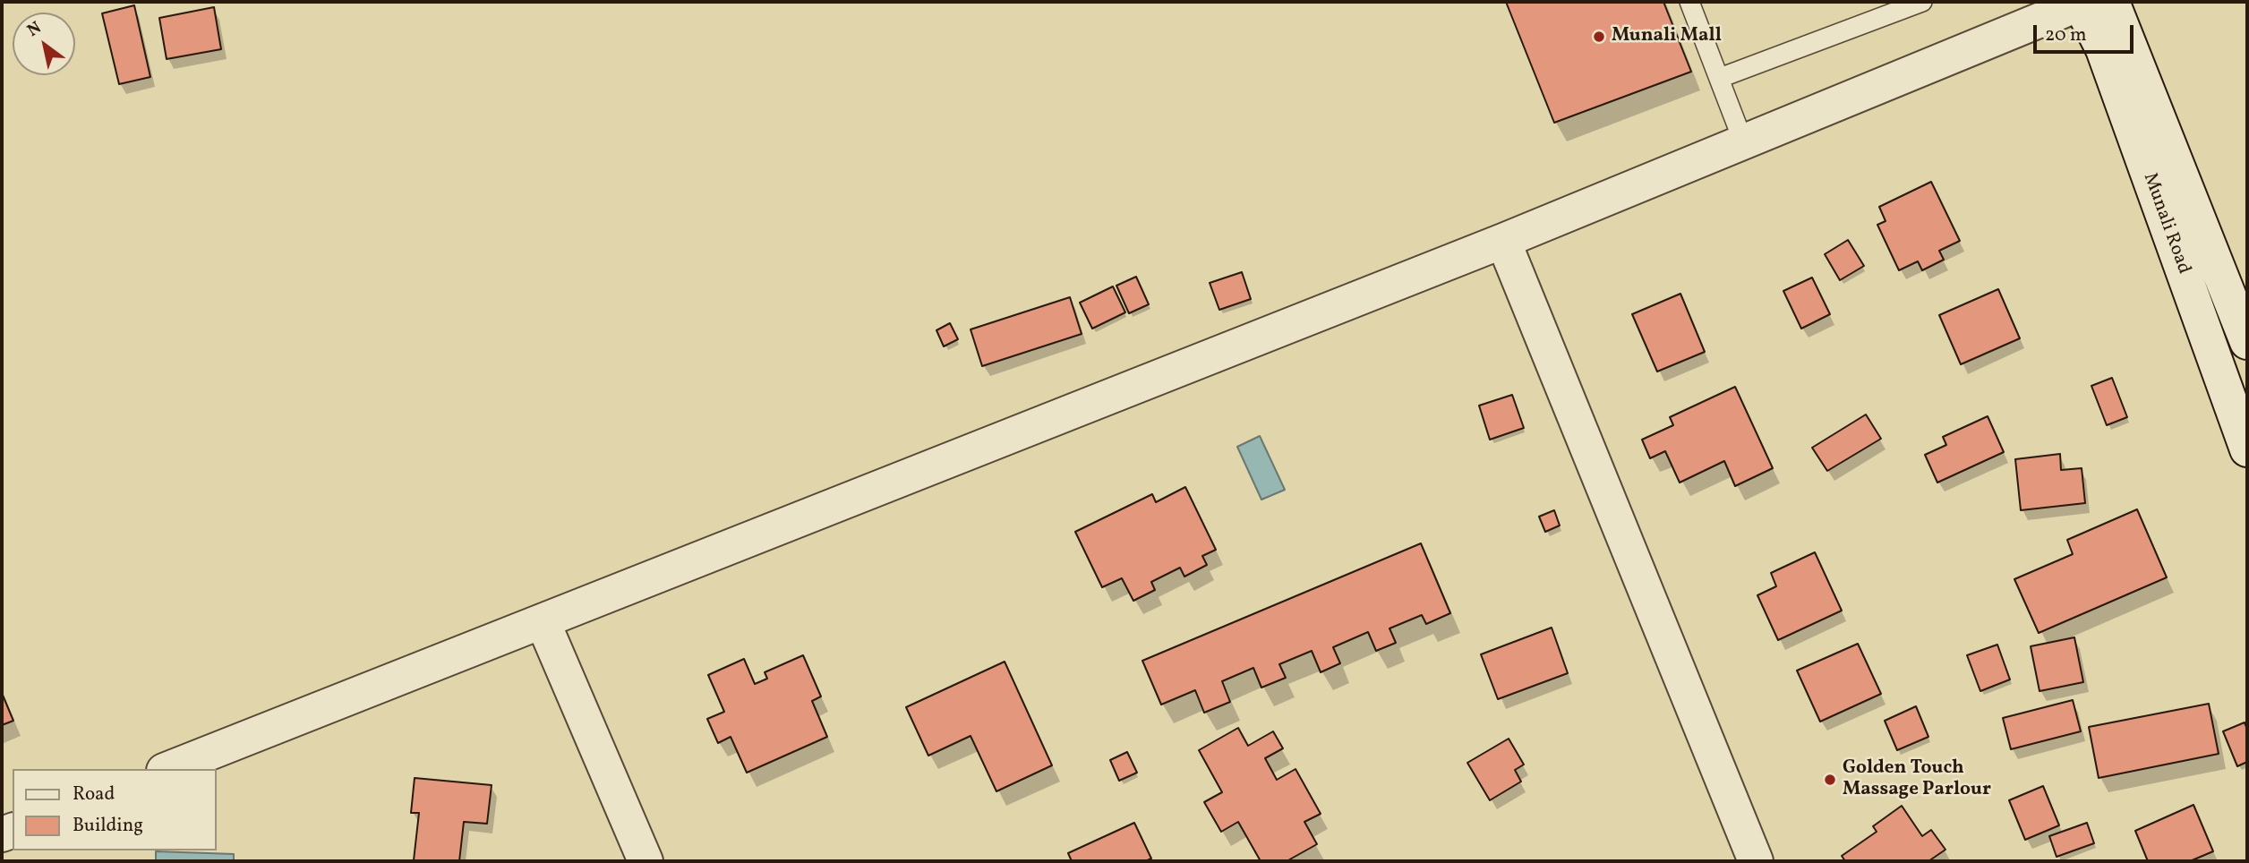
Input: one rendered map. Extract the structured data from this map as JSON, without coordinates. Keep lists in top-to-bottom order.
{
  "streets": {
    "street": ["Munali Road"]
  },
  "places": ["Munali Mall", "Golden Touch Massage Parlour"],
  "legend": ["Road", "Building"],
  "scale_bar": "20 m",
  "north": "top left"
}
